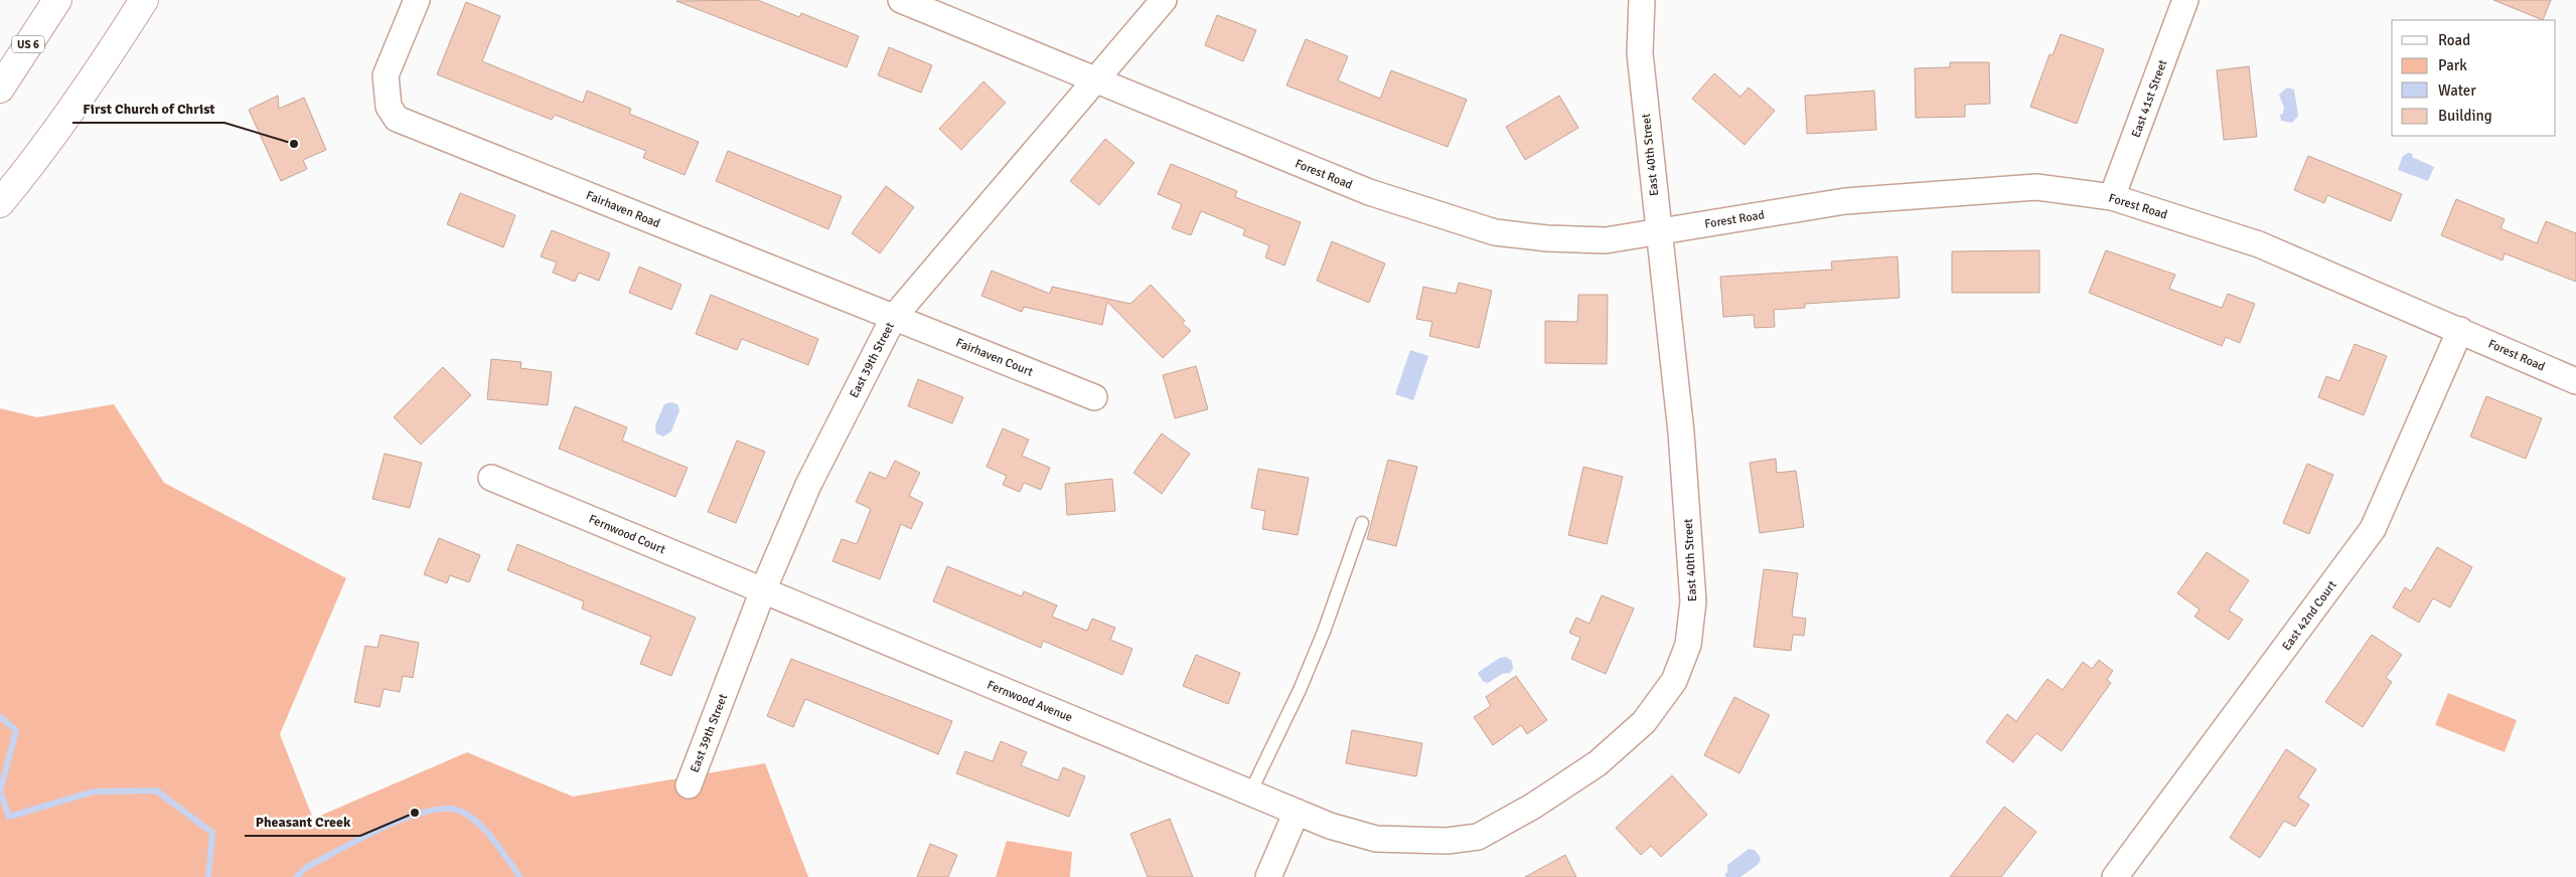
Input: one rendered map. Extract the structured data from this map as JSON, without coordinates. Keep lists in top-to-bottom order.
{
  "streets": {
    "main road": ["US 6"],
    "street": [
      "East 41st Street",
      "East 40th Street",
      "Forest Road",
      "Fairhaven Road",
      "Fairhaven Court",
      "East 39th Street",
      "Fernwood Court",
      "East 42nd Court",
      "Fernwood Avenue"
    ]
  },
  "crossings": [
    ["East 41st Street", "Forest Road"],
    ["East 40th Street", "Forest Road"],
    ["East 40th Street", "Fernwood Avenue"],
    ["Forest Road", "East 39th Street"],
    ["Forest Road", "East 42nd Court"],
    ["Fairhaven Road", "Fairhaven Court"],
    ["Fairhaven Road", "East 39th Street"],
    ["Fairhaven Court", "East 39th Street"],
    ["East 39th Street", "Fernwood Court"],
    ["East 39th Street", "Fernwood Avenue"],
    ["Fernwood Court", "Fernwood Avenue"]
  ],
  "places": ["First Church of Christ", "Pheasant Creek"],
  "legend": [
    "Road",
    "Park",
    "Water",
    "Building"
  ]
}
